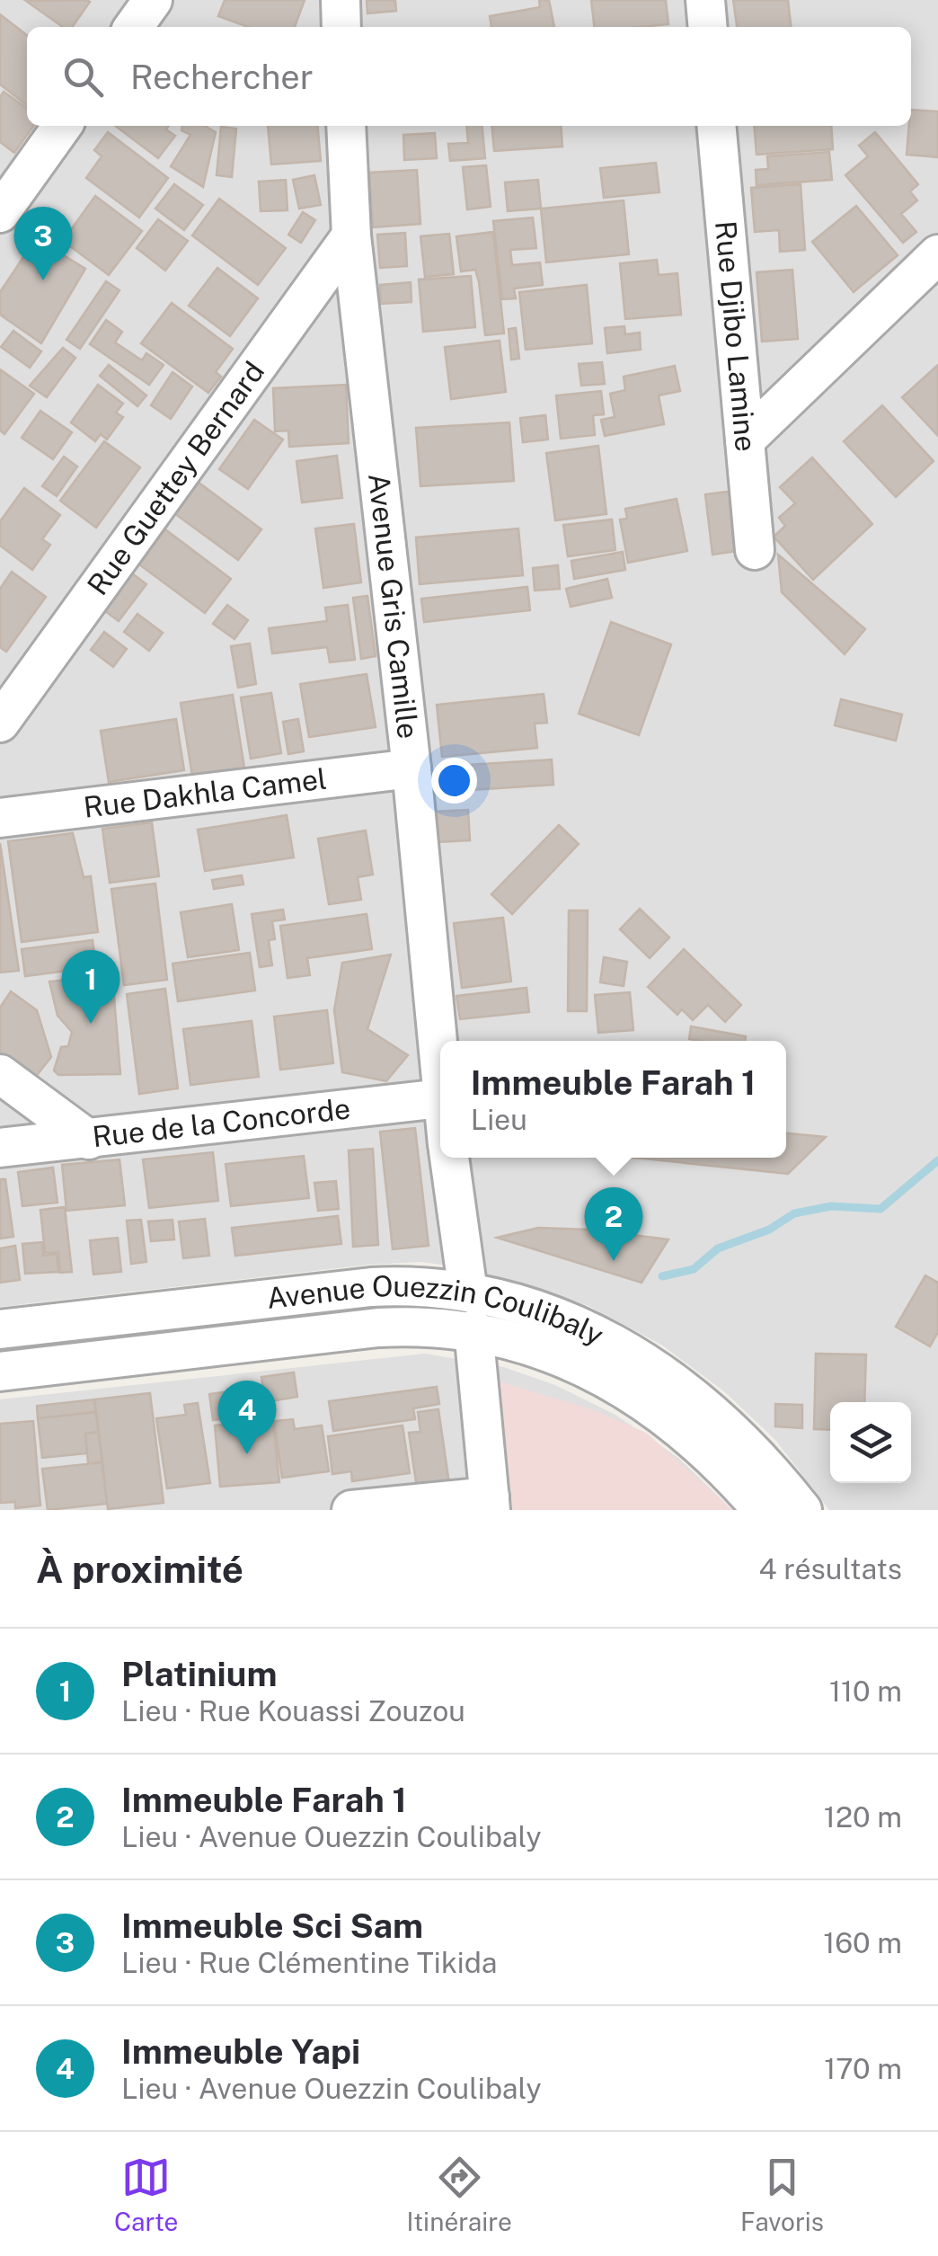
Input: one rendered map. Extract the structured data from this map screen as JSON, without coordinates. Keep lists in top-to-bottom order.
{
  "streets": {
    "street": [
      "Rue Djibo Lamine",
      "Rue Guettey Bernard",
      "Avenue Gris Camille",
      "Rue Dakhla Camel",
      "Rue de la Concorde",
      "Avenue Ouezzin Coulibaly"
    ]
  },
  "crossings": [
    ["Rue Guettey Bernard", "Avenue Gris Camille"],
    ["Avenue Gris Camille", "Rue Dakhla Camel"],
    ["Avenue Gris Camille", "Avenue Ouezzin Coulibaly"]
  ],
  "page": {
    "search": "Rechercher",
    "pins": [
      "3",
      "1",
      "2",
      "4"
    ],
    "popup": ["Immeuble Farah 1", "Lieu"],
    "heading": ["À proximité", "4 résultats"],
    "list": [
      {
        "mark": "1",
        "name": "Platinium",
        "note": "Lieu · Rue Kouassi Zouzou",
        "value": "110 m"
      },
      {
        "mark": "2",
        "name": "Immeuble Farah 1",
        "note": "Lieu · Avenue Ouezzin Coulibaly",
        "value": "120 m"
      },
      {
        "mark": "3",
        "name": "Immeuble Sci Sam",
        "note": "Lieu · Rue Clémentine Tikida",
        "value": "160 m"
      },
      {
        "mark": "4",
        "name": "Immeuble Yapi",
        "note": "Lieu · Avenue Ouezzin Coulibaly",
        "value": "170 m"
      }
    ],
    "nav": ["Carte", "Itinéraire", "Favoris"]
  }
}
